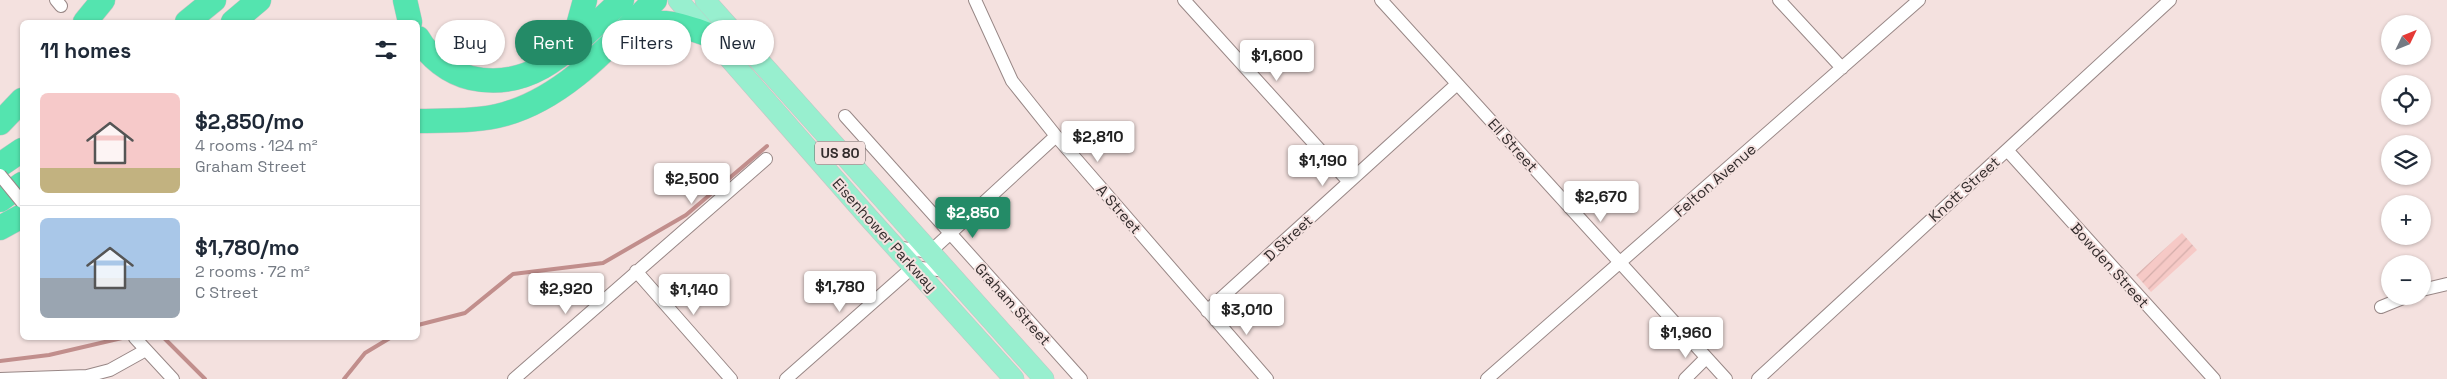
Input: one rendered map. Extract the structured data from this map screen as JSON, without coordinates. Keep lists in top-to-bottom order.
{
  "streets": {
    "main road": ["US 80", "Eisenhower Parkway"],
    "street": [
      "Ell Street",
      "Felton Avenue",
      "Knott Street",
      "A Street",
      "D Street",
      "Bowden Street",
      "Graham Street"
    ]
  },
  "crossings": [
    ["Ell Street", "Felton Avenue"],
    ["Ell Street", "D Street"],
    ["Knott Street", "Bowden Street"],
    ["A Street", "D Street"]
  ],
  "north": "top right",
  "page": {
    "map_buttons": ["+", "−"],
    "chip": [
      "Buy",
      "Rent",
      "Filters",
      "New"
    ],
    "heading": "11 homes",
    "price": [
      "$1,600",
      "$2,810",
      "$1,190",
      "$2,500",
      "$2,670",
      "$2,850",
      "$1,780",
      "$2,920",
      "$1,140",
      "$3,010",
      "$1,960"
    ],
    "list": [
      {
        "name": "$2,850/mo",
        "note": "4 rooms · 124 m² · Graham Street"
      },
      {
        "name": "$1,780/mo",
        "note": "2 rooms · 72 m² · C Street"
      }
    ]
  }
}
